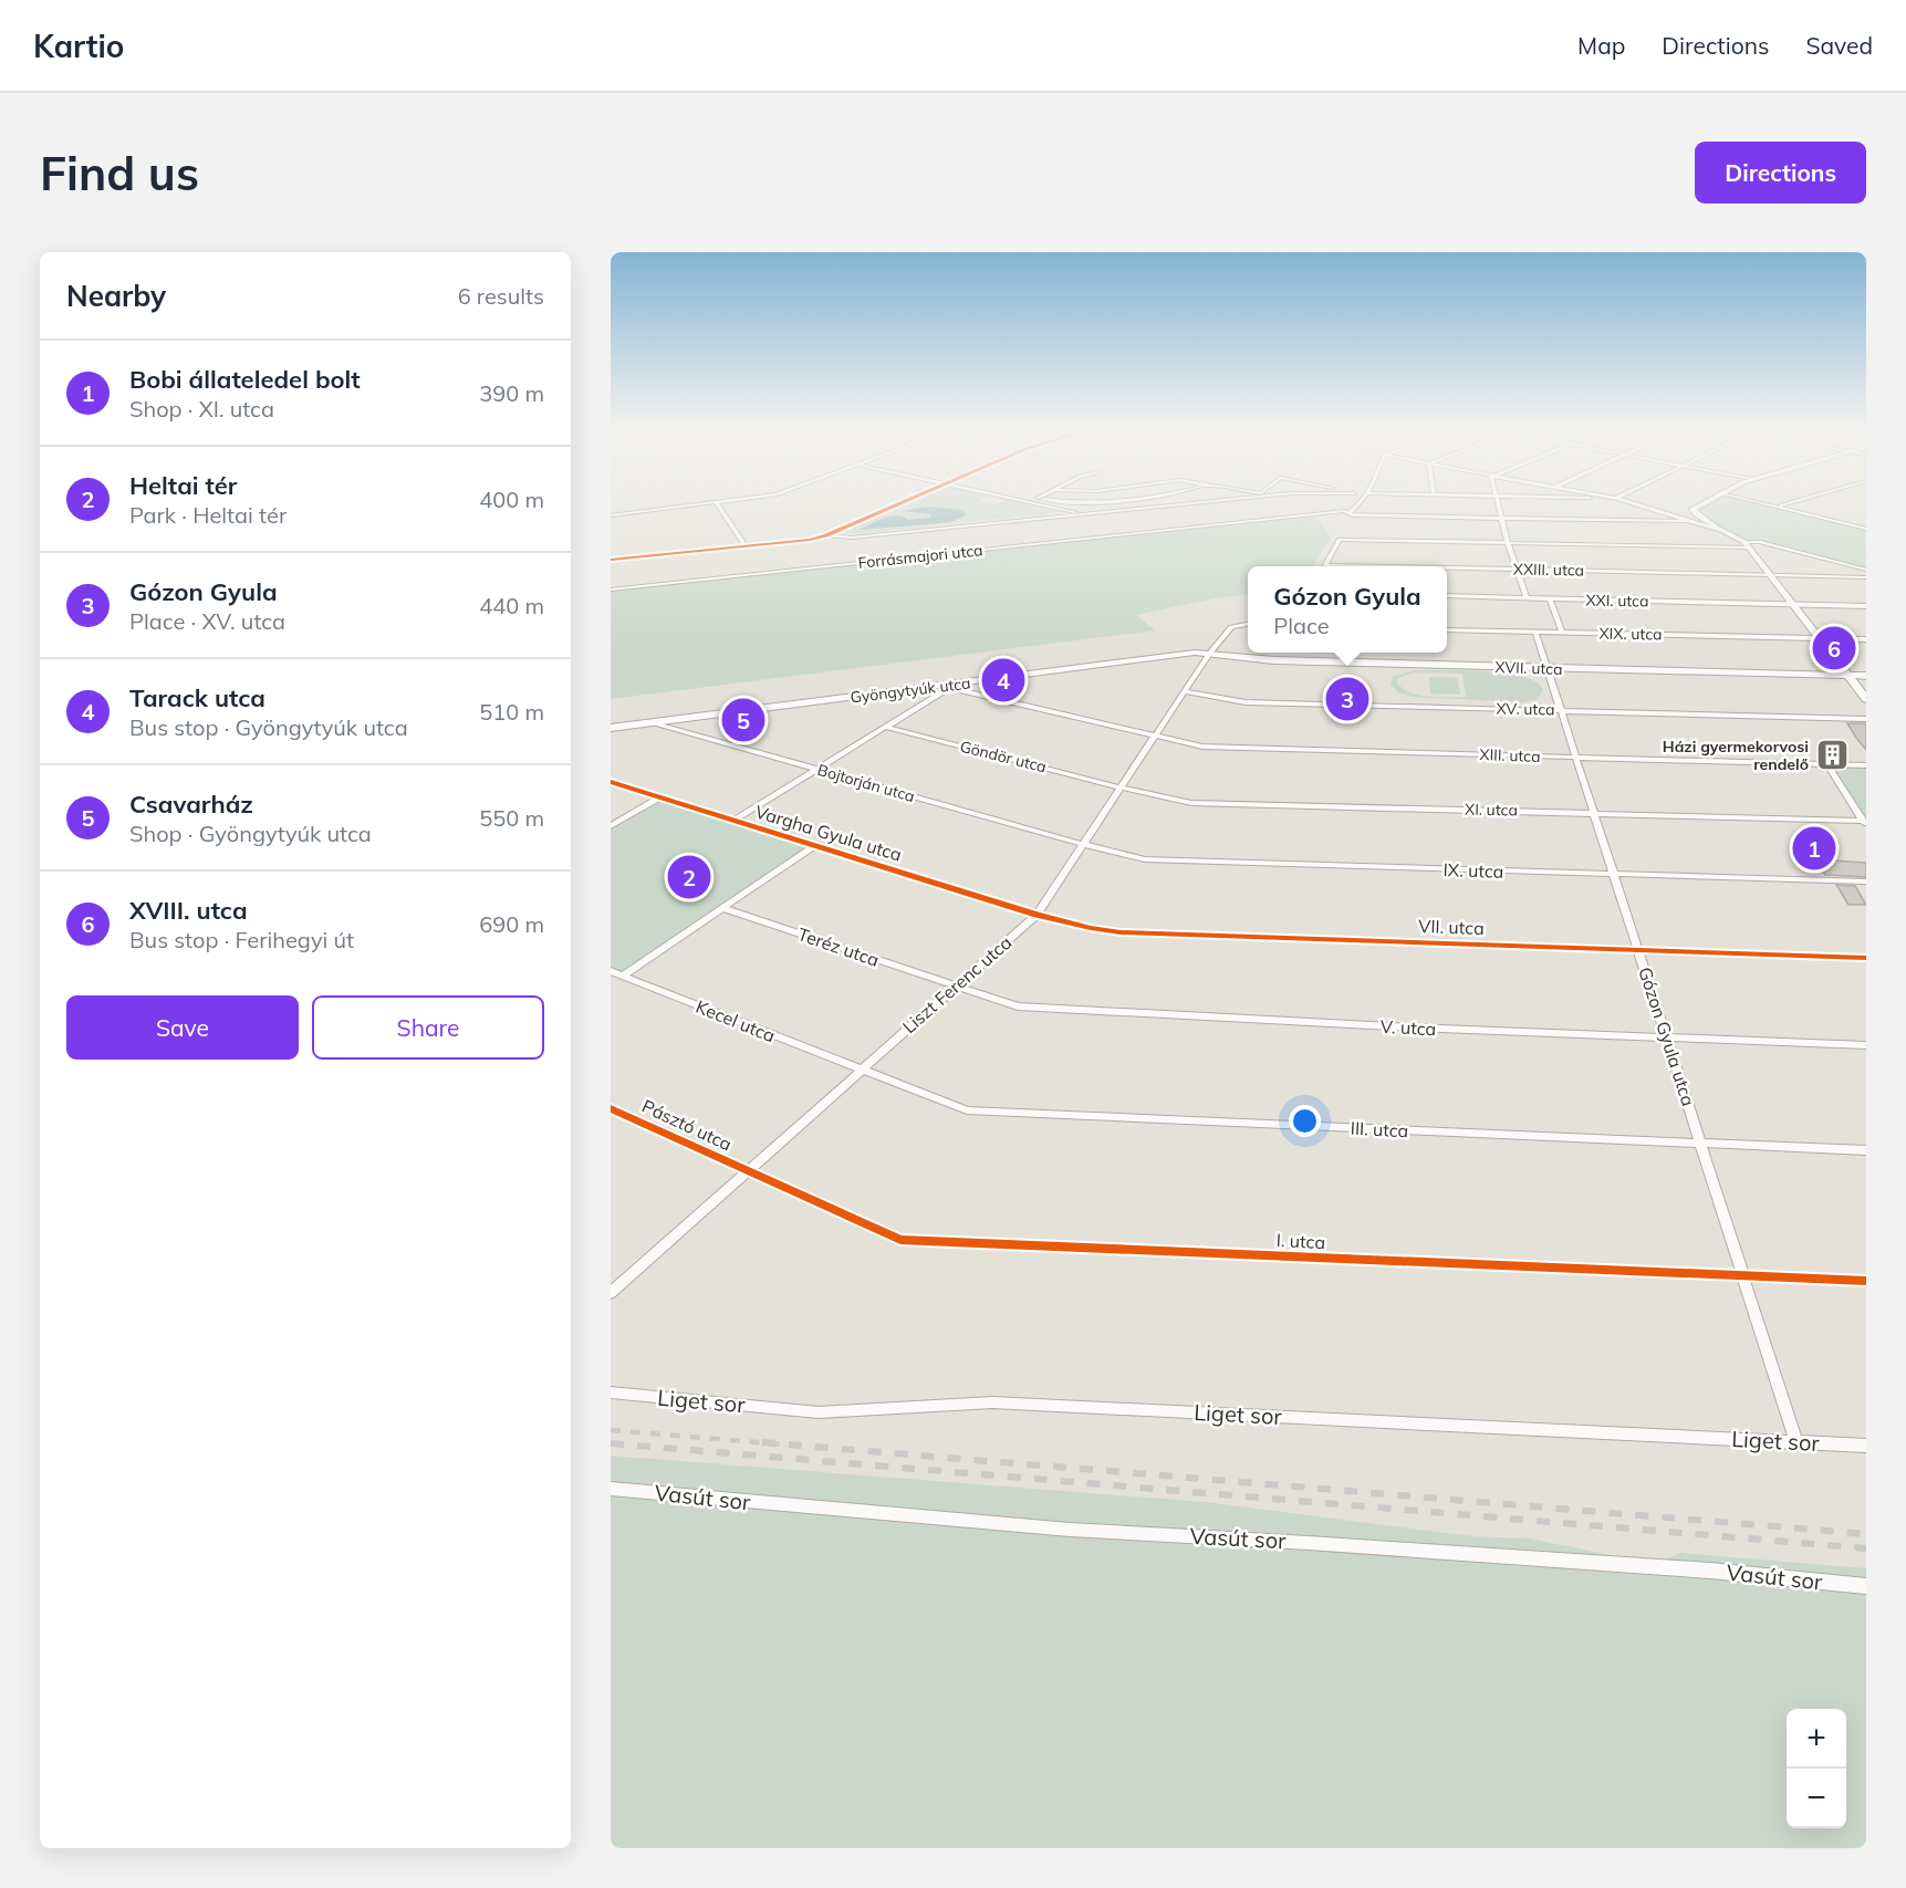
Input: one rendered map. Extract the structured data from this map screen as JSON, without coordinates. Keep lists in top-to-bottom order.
{
  "streets": {
    "street": [
      "Forrásmajori utca",
      "XXIII. utca",
      "XXI. utca",
      "XIX. utca",
      "XVII. utca",
      "Gyöngytyúk utca",
      "XV. utca",
      "XIII. utca",
      "Göndör utca",
      "Bojtorján utca",
      "XI. utca",
      "Vargha Gyula utca",
      "IX. utca",
      "VII. utca",
      "Teréz utca",
      "Liszt Ferenc utca",
      "Kecel utca",
      "V. utca",
      "Gózon Gyula utca",
      "Pásztó utca",
      "III. utca",
      "I. utca",
      "Liget sor",
      "Vasút sor"
    ]
  },
  "crossings": [
    ["XIX. utca", "Gózon Gyula utca"],
    ["XVII. utca", "Gyöngytyúk utca"],
    ["XVII. utca", "Liszt Ferenc utca"],
    ["XVII. utca", "Gózon Gyula utca"],
    ["Gyöngytyúk utca", "XIII. utca"],
    ["Gyöngytyúk utca", "Bojtorján utca"],
    ["Gyöngytyúk utca", "Liszt Ferenc utca"],
    ["XV. utca", "Liszt Ferenc utca"],
    ["XV. utca", "Gózon Gyula utca"],
    ["XIII. utca", "Liszt Ferenc utca"],
    ["XIII. utca", "Gózon Gyula utca"],
    ["Göndör utca", "XI. utca"],
    ["Göndör utca", "Liszt Ferenc utca"],
    ["Bojtorján utca", "IX. utca"],
    ["Bojtorján utca", "Liszt Ferenc utca"],
    ["XI. utca", "Liszt Ferenc utca"],
    ["XI. utca", "Gózon Gyula utca"],
    ["Vargha Gyula utca", "VII. utca"],
    ["Vargha Gyula utca", "Liszt Ferenc utca"],
    ["IX. utca", "Liszt Ferenc utca"],
    ["IX. utca", "Gózon Gyula utca"],
    ["VII. utca", "Liszt Ferenc utca"],
    ["VII. utca", "Gózon Gyula utca"],
    ["Teréz utca", "Liszt Ferenc utca"],
    ["Teréz utca", "V. utca"],
    ["Liszt Ferenc utca", "Kecel utca"],
    ["Liszt Ferenc utca", "V. utca"],
    ["Liszt Ferenc utca", "Pásztó utca"],
    ["Liszt Ferenc utca", "III. utca"],
    ["Liszt Ferenc utca", "I. utca"],
    ["Kecel utca", "III. utca"],
    ["V. utca", "Gózon Gyula utca"],
    ["Gózon Gyula utca", "III. utca"],
    ["Gózon Gyula utca", "I. utca"],
    ["Gózon Gyula utca", "Liget sor"],
    ["Pásztó utca", "I. utca"]
  ],
  "places": {
    "building": ["Házi gyermekorvosi rendelő"]
  },
  "page": {
    "header": "Kartio",
    "nav": ["Map", "Directions", "Saved"],
    "buttons": [
      "Directions",
      ["Save", "Share"]
    ],
    "title": "Find us",
    "heading": ["Nearby", "6 results"],
    "list": [
      {
        "mark": "1",
        "name": "Bobi állateledel bolt",
        "note": "Shop · XI. utca",
        "value": "390 m"
      },
      {
        "mark": "2",
        "name": "Heltai tér",
        "note": "Park · Heltai tér",
        "value": "400 m"
      },
      {
        "mark": "3",
        "name": "Gózon Gyula",
        "note": "Place · XV. utca",
        "value": "440 m"
      },
      {
        "mark": "4",
        "name": "Tarack utca",
        "note": "Bus stop · Gyöngytyúk utca",
        "value": "510 m"
      },
      {
        "mark": "5",
        "name": "Csavarház",
        "note": "Shop · Gyöngytyúk utca",
        "value": "550 m"
      },
      {
        "mark": "6",
        "name": "XVIII. utca",
        "note": "Bus stop · Ferihegyi út",
        "value": "690 m"
      }
    ],
    "popup": ["Gózon Gyula", "Place"],
    "pins": [
      "6",
      "4",
      "3",
      "5",
      "1",
      "2"
    ],
    "map_buttons": ["+", "−"]
  }
}
